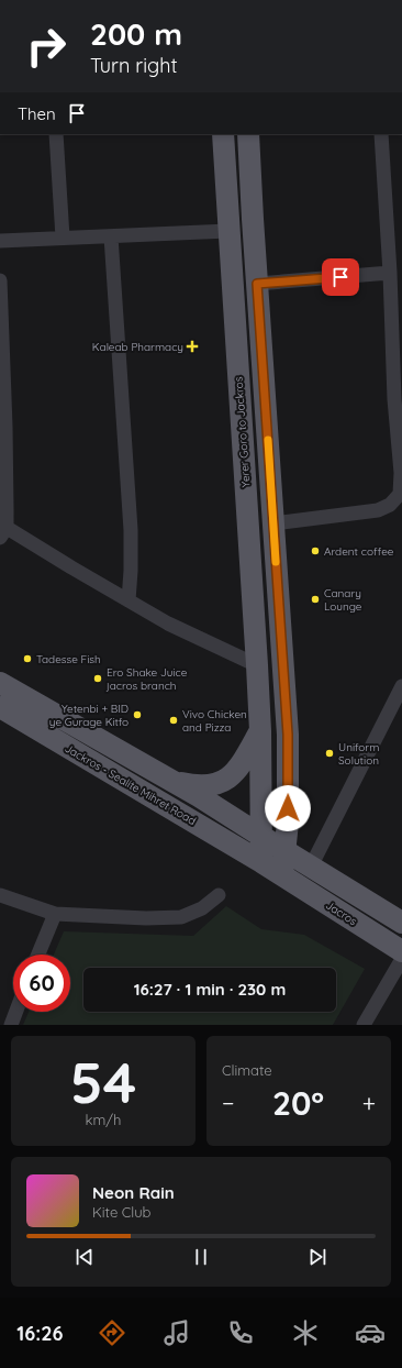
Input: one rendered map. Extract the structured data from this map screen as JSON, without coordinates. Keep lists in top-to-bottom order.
{
  "streets": {
    "main road": ["Yerer Goro to Jackros", "Jackros - Sealite Mihret Road", "Jacros"]
  },
  "crossings": [
    ["Yerer Goro to Jackros", "Jackros - Sealite Mihret Road"],
    ["Yerer Goro to Jackros", "Jacros"],
    ["Jackros - Sealite Mihret Road", "Jacros"]
  ],
  "places": {
    "health": ["Kaleab Pharmacy"],
    "other": [
      "Ardent coffee",
      "Canary Lounge",
      "Tadesse Fish",
      "Ero Shake Juice jacros branch",
      "Yetenbi + BID ye Gurage Kitfo",
      "Vivo Chicken and Pizza",
      "Uniform Solution"
    ]
  },
  "page": {
    "turn": ["200 m", "Turn right"],
    "then": "Then",
    "limit": "60",
    "trip": "16:27 · 1 min · 230 m",
    "tile": [
      ["54", "km/h"],
      "Climate"
    ],
    "heat": ["−", "20°", "+"],
    "song": ["Neon Rain", "Kite Club"],
    "tabs": "16:26"
  }
}
